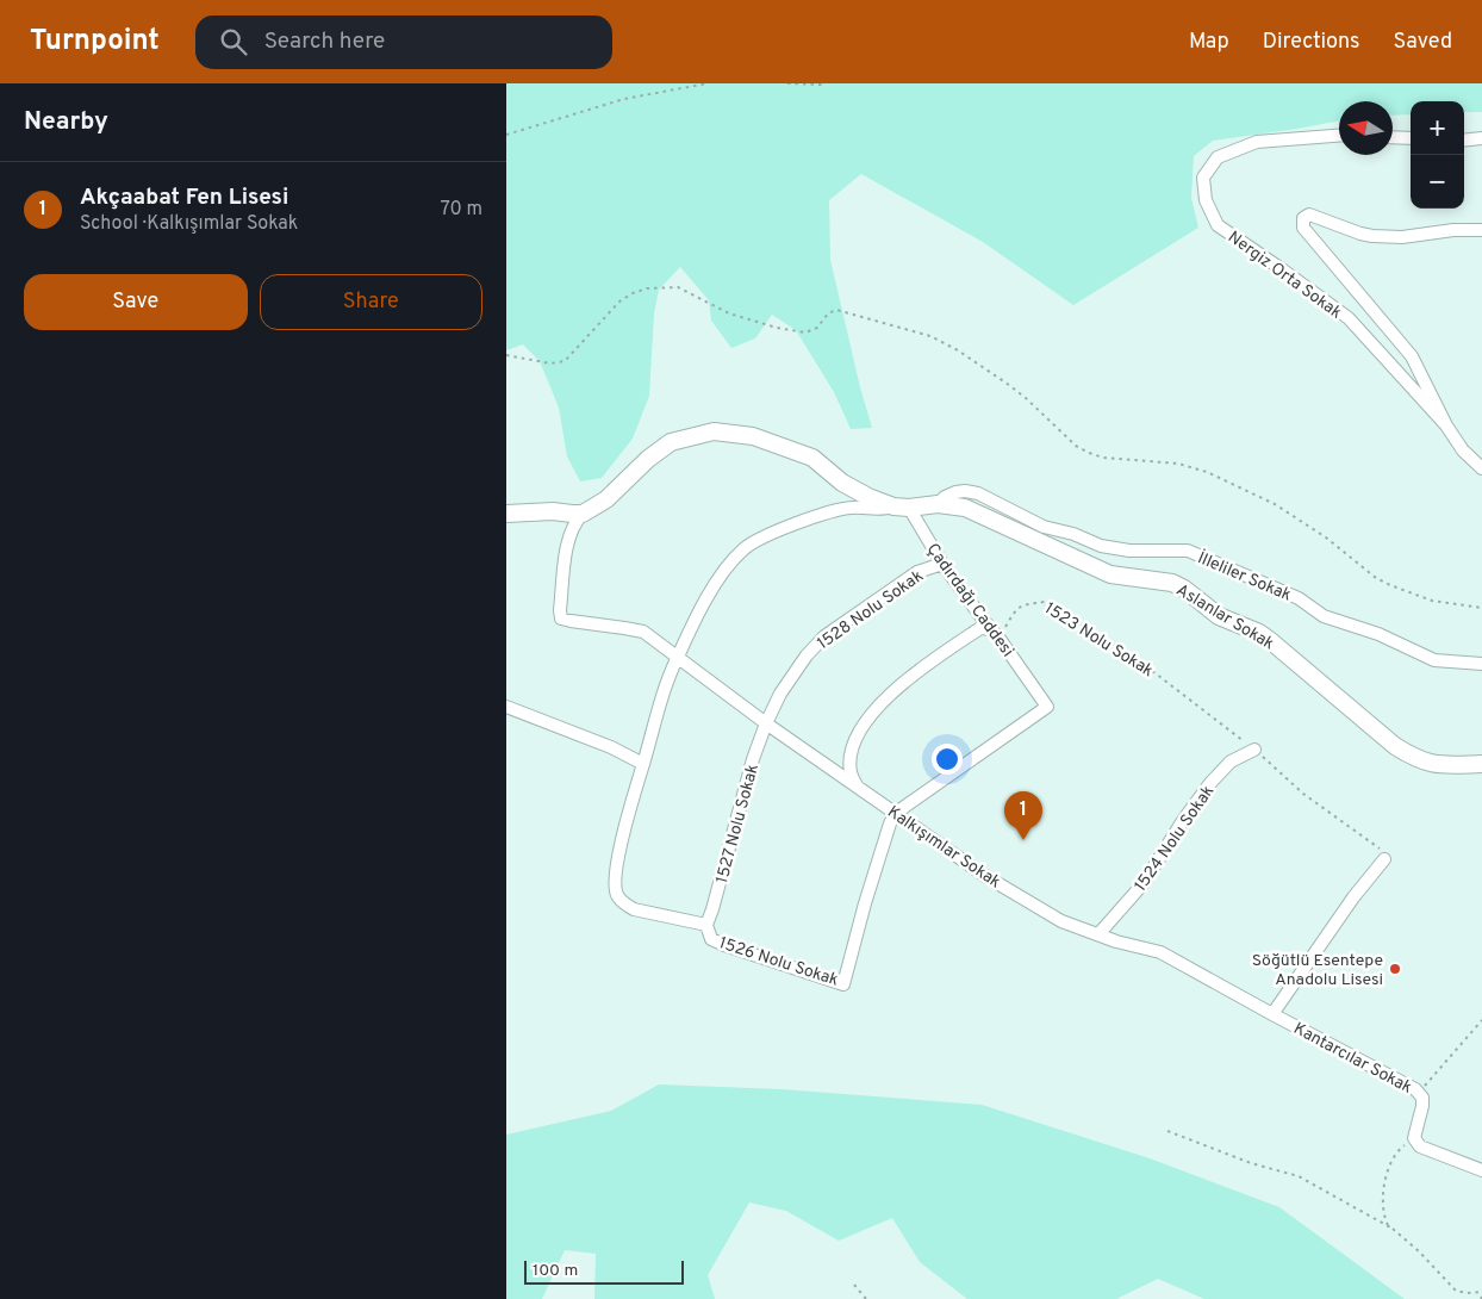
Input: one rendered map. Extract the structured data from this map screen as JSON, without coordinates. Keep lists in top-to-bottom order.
{
  "streets": {
    "street": [
      "Nergiz Orta Sokak",
      "İlleliler Sokak",
      "Çadırdağı Caddesi",
      "1528 Nolu Sokak",
      "Aslanlar Sokak",
      "1527 Nolu Sokak",
      "1524 Nolu Sokak",
      "Kalkışımlar Sokak",
      "1526 Nolu Sokak",
      "Kantarcılar Sokak"
    ],
    "path": ["1523 Nolu Sokak"]
  },
  "crossings": [
    ["İlleliler Sokak", "Aslanlar Sokak"],
    ["Çadırdağı Caddesi", "1528 Nolu Sokak"],
    ["Çadırdağı Caddesi", "Aslanlar Sokak"],
    ["Çadırdağı Caddesi", "1523 Nolu Sokak"],
    ["Çadırdağı Caddesi", "Kalkışımlar Sokak"],
    ["Çadırdağı Caddesi", "1526 Nolu Sokak"],
    ["1528 Nolu Sokak", "1527 Nolu Sokak"],
    ["1528 Nolu Sokak", "Kalkışımlar Sokak"],
    ["1523 Nolu Sokak", "1524 Nolu Sokak"],
    ["1527 Nolu Sokak", "Kalkışımlar Sokak"],
    ["1527 Nolu Sokak", "1526 Nolu Sokak"],
    ["1524 Nolu Sokak", "Kalkışımlar Sokak"],
    ["Kalkışımlar Sokak", "1526 Nolu Sokak"],
    ["Kalkışımlar Sokak", "Kantarcılar Sokak"]
  ],
  "places": ["Söğütlü Esentepe Anadolu Lisesi"],
  "scale_bar": "100 m",
  "north": "left",
  "page": {
    "header": "Turnpoint",
    "search": "Search here",
    "nav": ["Map", "Directions", "Saved"],
    "heading": "Nearby",
    "map_buttons": ["+", "−"],
    "list": [
      {
        "mark": "1",
        "name": "Akçaabat Fen Lisesi",
        "note": "School · Kalkışımlar Sokak",
        "value": "70 m"
      }
    ],
    "buttons": ["Save", "Share"],
    "pins": "1",
    "scale": "100 m"
  }
}
